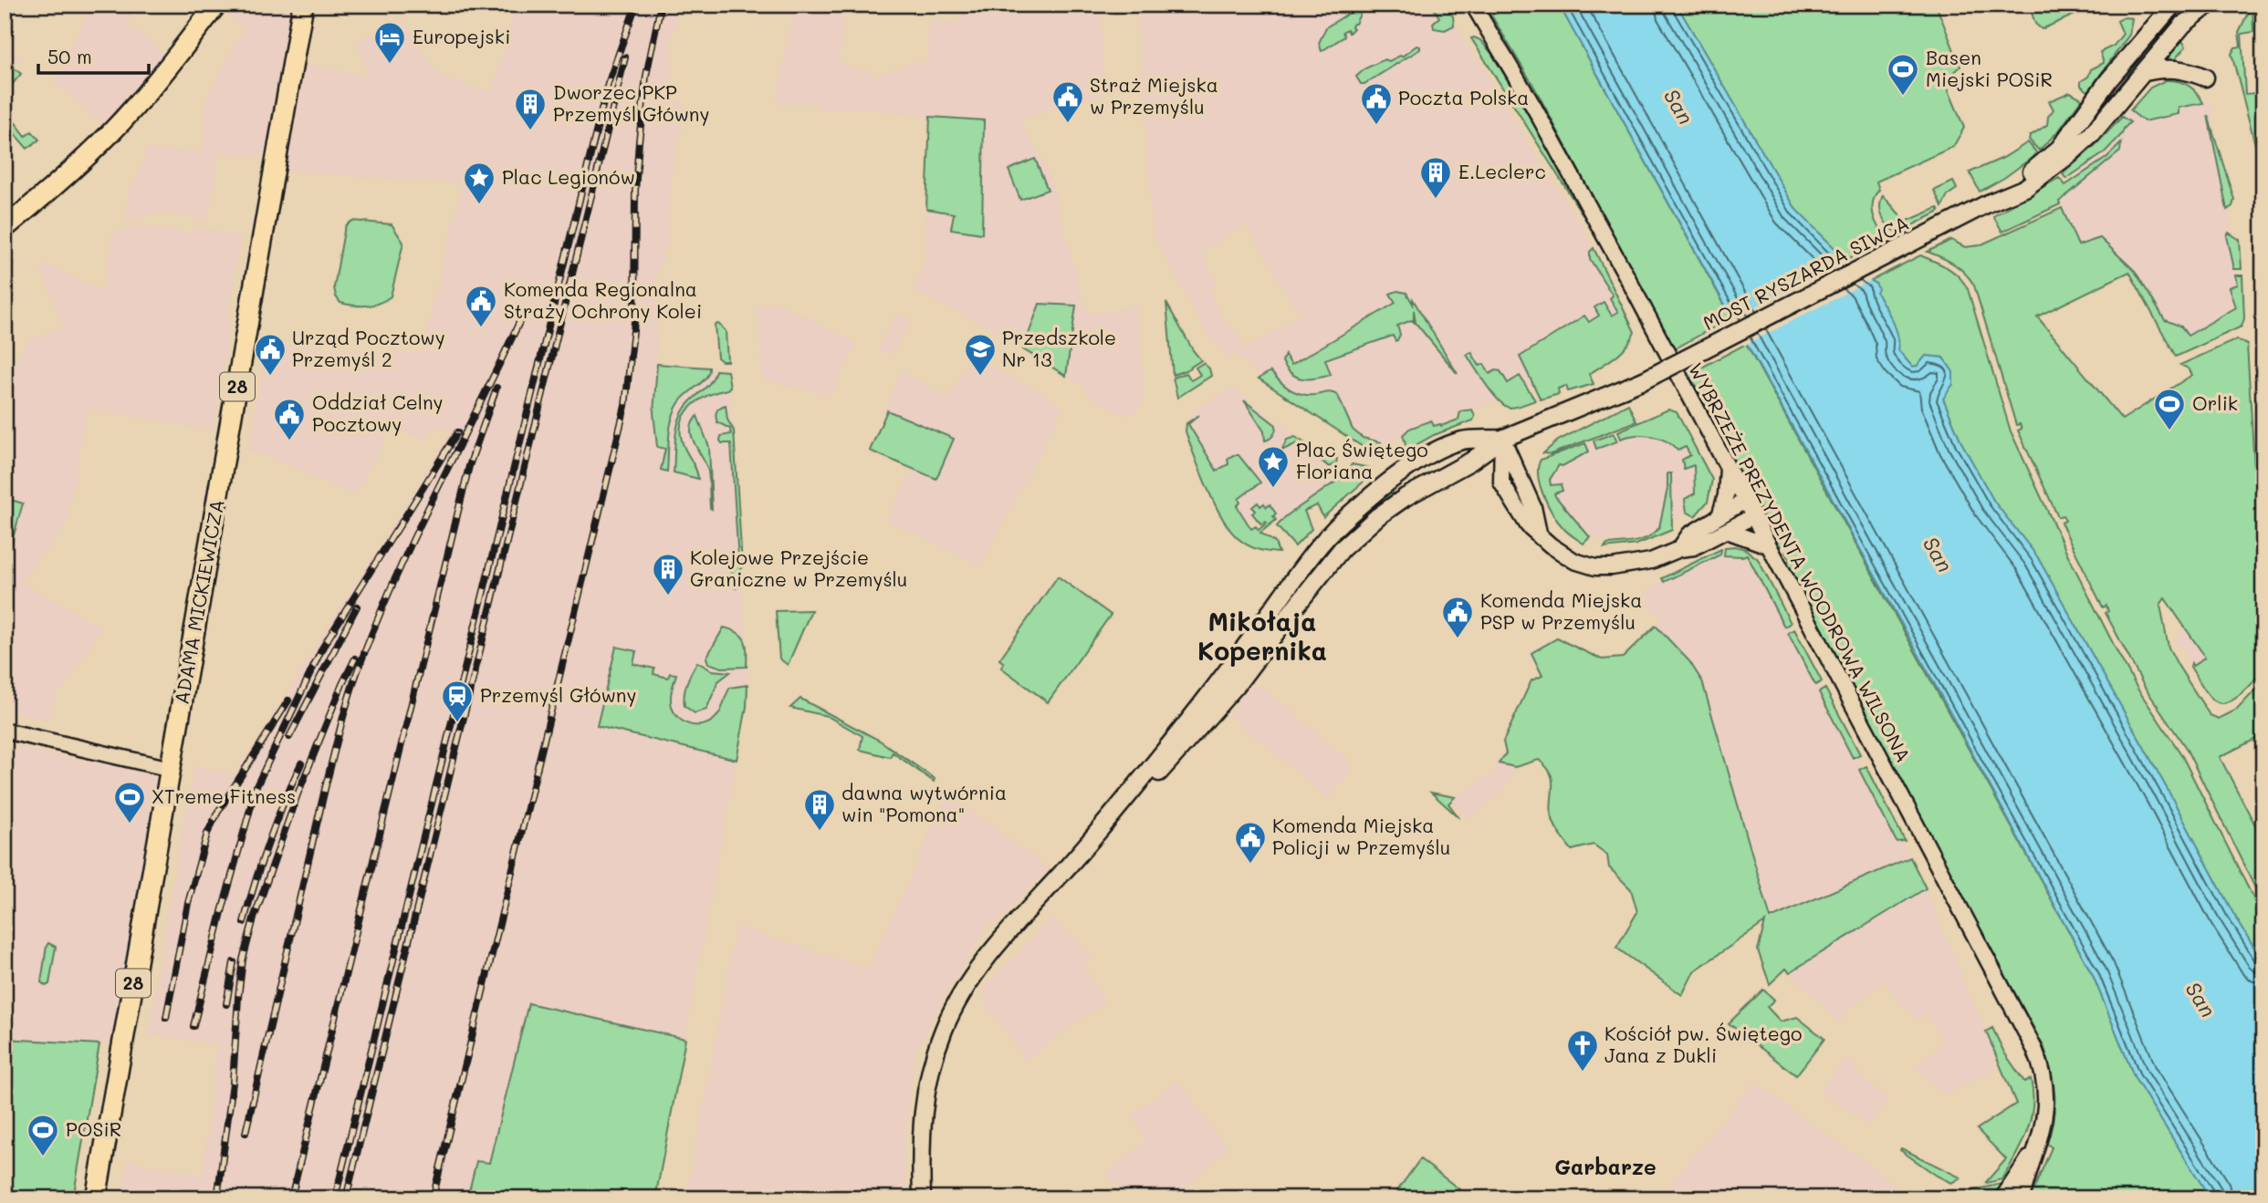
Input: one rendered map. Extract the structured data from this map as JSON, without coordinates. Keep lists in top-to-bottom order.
{
  "streets": {
    "main road": ["MOST RYSZARDA SIWCA", "28", "ADAMA MICKIEWICZA"],
    "street": ["WYBRZEŻE PREZYDENTA WOODROWA WILSONA"]
  },
  "districts": ["Mikołaja Kopernika", "Garbarze"],
  "water": ["San"],
  "places": {
    "hotel": ["Europejski"],
    "sports": [
      "Basen Miejski POSiR",
      "Orlik",
      "XTreme Fitness",
      "POSiR"
    ],
    "public building": [
      "Straż Miejska w Przemyślu",
      "Poczta Polska",
      "Komenda Regionalna Straży Ochrony Kolei",
      "Urząd Pocztowy Przemyśl 2",
      "Oddział Celny Pocztowy",
      "Komenda Miejska PSP w Przemyślu",
      "Komenda Miejska Policji w Przemyślu"
    ],
    "building": [
      "Dworzec PKP Przemyśl Główny",
      "E.Leclerc",
      "Kolejowe Przejście Graniczne w Przemyślu",
      "dawna wytwórnia win \"Pomona\""
    ],
    "place": ["Plac Legionów", "Plac Świętego Floriana"],
    "school or university": ["Przedszkole Nr 13"],
    "station": ["Przemyśl Główny"],
    "church": ["Kościół pw. Świętego Jana z Dukli"]
  },
  "scale_bar": "50 m"
}
